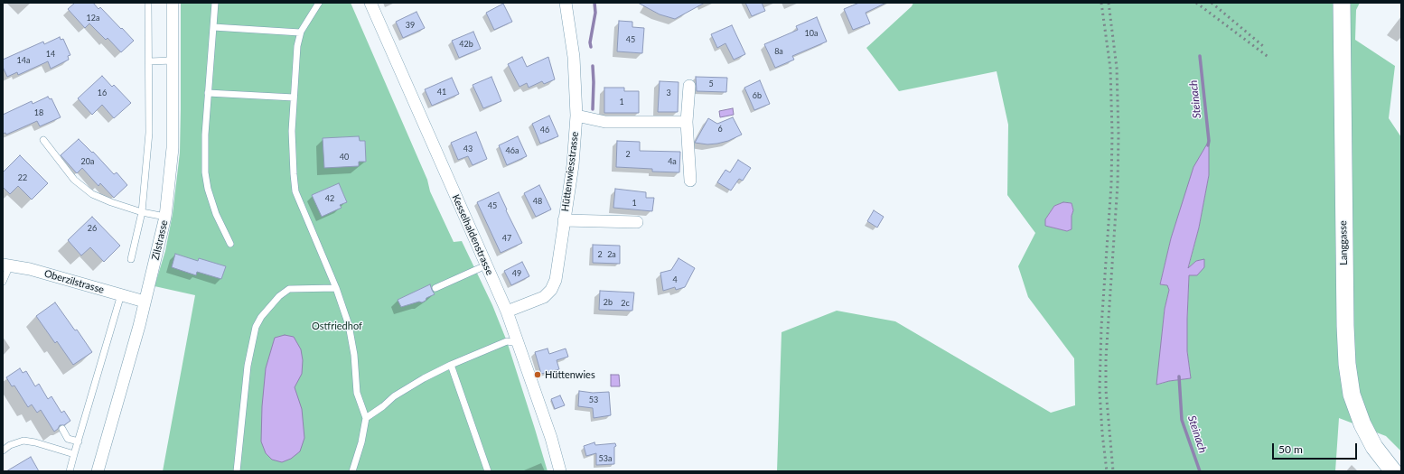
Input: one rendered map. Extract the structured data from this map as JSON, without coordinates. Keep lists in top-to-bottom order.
{
  "streets": {
    "main road": ["Langgasse"],
    "street": [
      "Hüttenwiesstrasse",
      "Kesselhaldenstrasse",
      "Zilstrasse",
      "Oberzilstrasse"
    ]
  },
  "crossings": [
    ["Hüttenwiesstrasse", "Kesselhaldenstrasse"],
    ["Zilstrasse", "Oberzilstrasse"]
  ],
  "water": ["Steinach"],
  "parks": ["Ostfriedhof"],
  "places": ["Hüttenwies"],
  "house_numbers": [
    "12a",
    "39",
    "10a",
    "45",
    "42b",
    "8a",
    "14",
    "14a",
    "5",
    "41",
    "16",
    "3",
    "6b",
    "1",
    "18",
    "6",
    "46",
    "43",
    "46a",
    "2",
    "40",
    "20a",
    "4a",
    "22",
    "42",
    "48",
    "1",
    "45",
    "26",
    "47",
    "2",
    "2a",
    "49",
    "4",
    "2b",
    "2c",
    "53",
    "53a"
  ],
  "scale_bar": "50 m"
}
